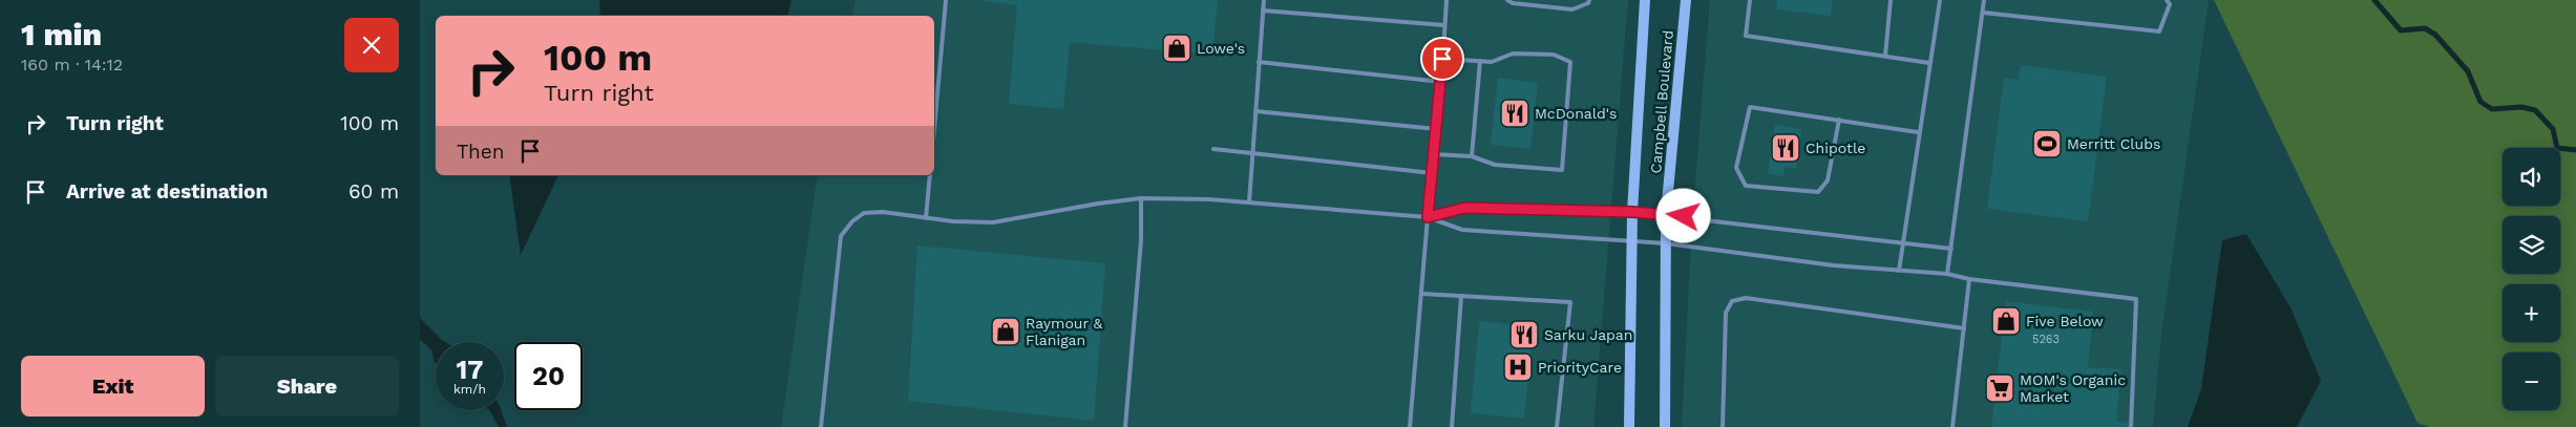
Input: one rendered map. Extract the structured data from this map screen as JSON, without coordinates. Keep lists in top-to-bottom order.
{
  "streets": {
    "main road": ["Campbell Boulevard"]
  },
  "places": {
    "shop": ["Lowe's", "Five Below", "Raymour & Flanigan"],
    "restaurant": ["McDonald's", "Chipotle", "Sarku Japan"],
    "sports": ["Merritt Clubs"],
    "hospital": ["PriorityCare"],
    "supermarket": ["MOM's Organic Market"]
  },
  "house_numbers": ["5263"],
  "page": {
    "heading": ["1 min", "160 m · 14:12"],
    "turn": ["100 m", "Turn right"],
    "list": [
      {
        "name": "Turn right",
        "value": "100 m"
      },
      {
        "name": "Arrive at destination",
        "value": "60 m"
      }
    ],
    "then": "Then",
    "map_buttons": ["+", "−"],
    "speed": "17 km/h",
    "limit": "20",
    "buttons": ["Exit", "Share"]
  }
}
